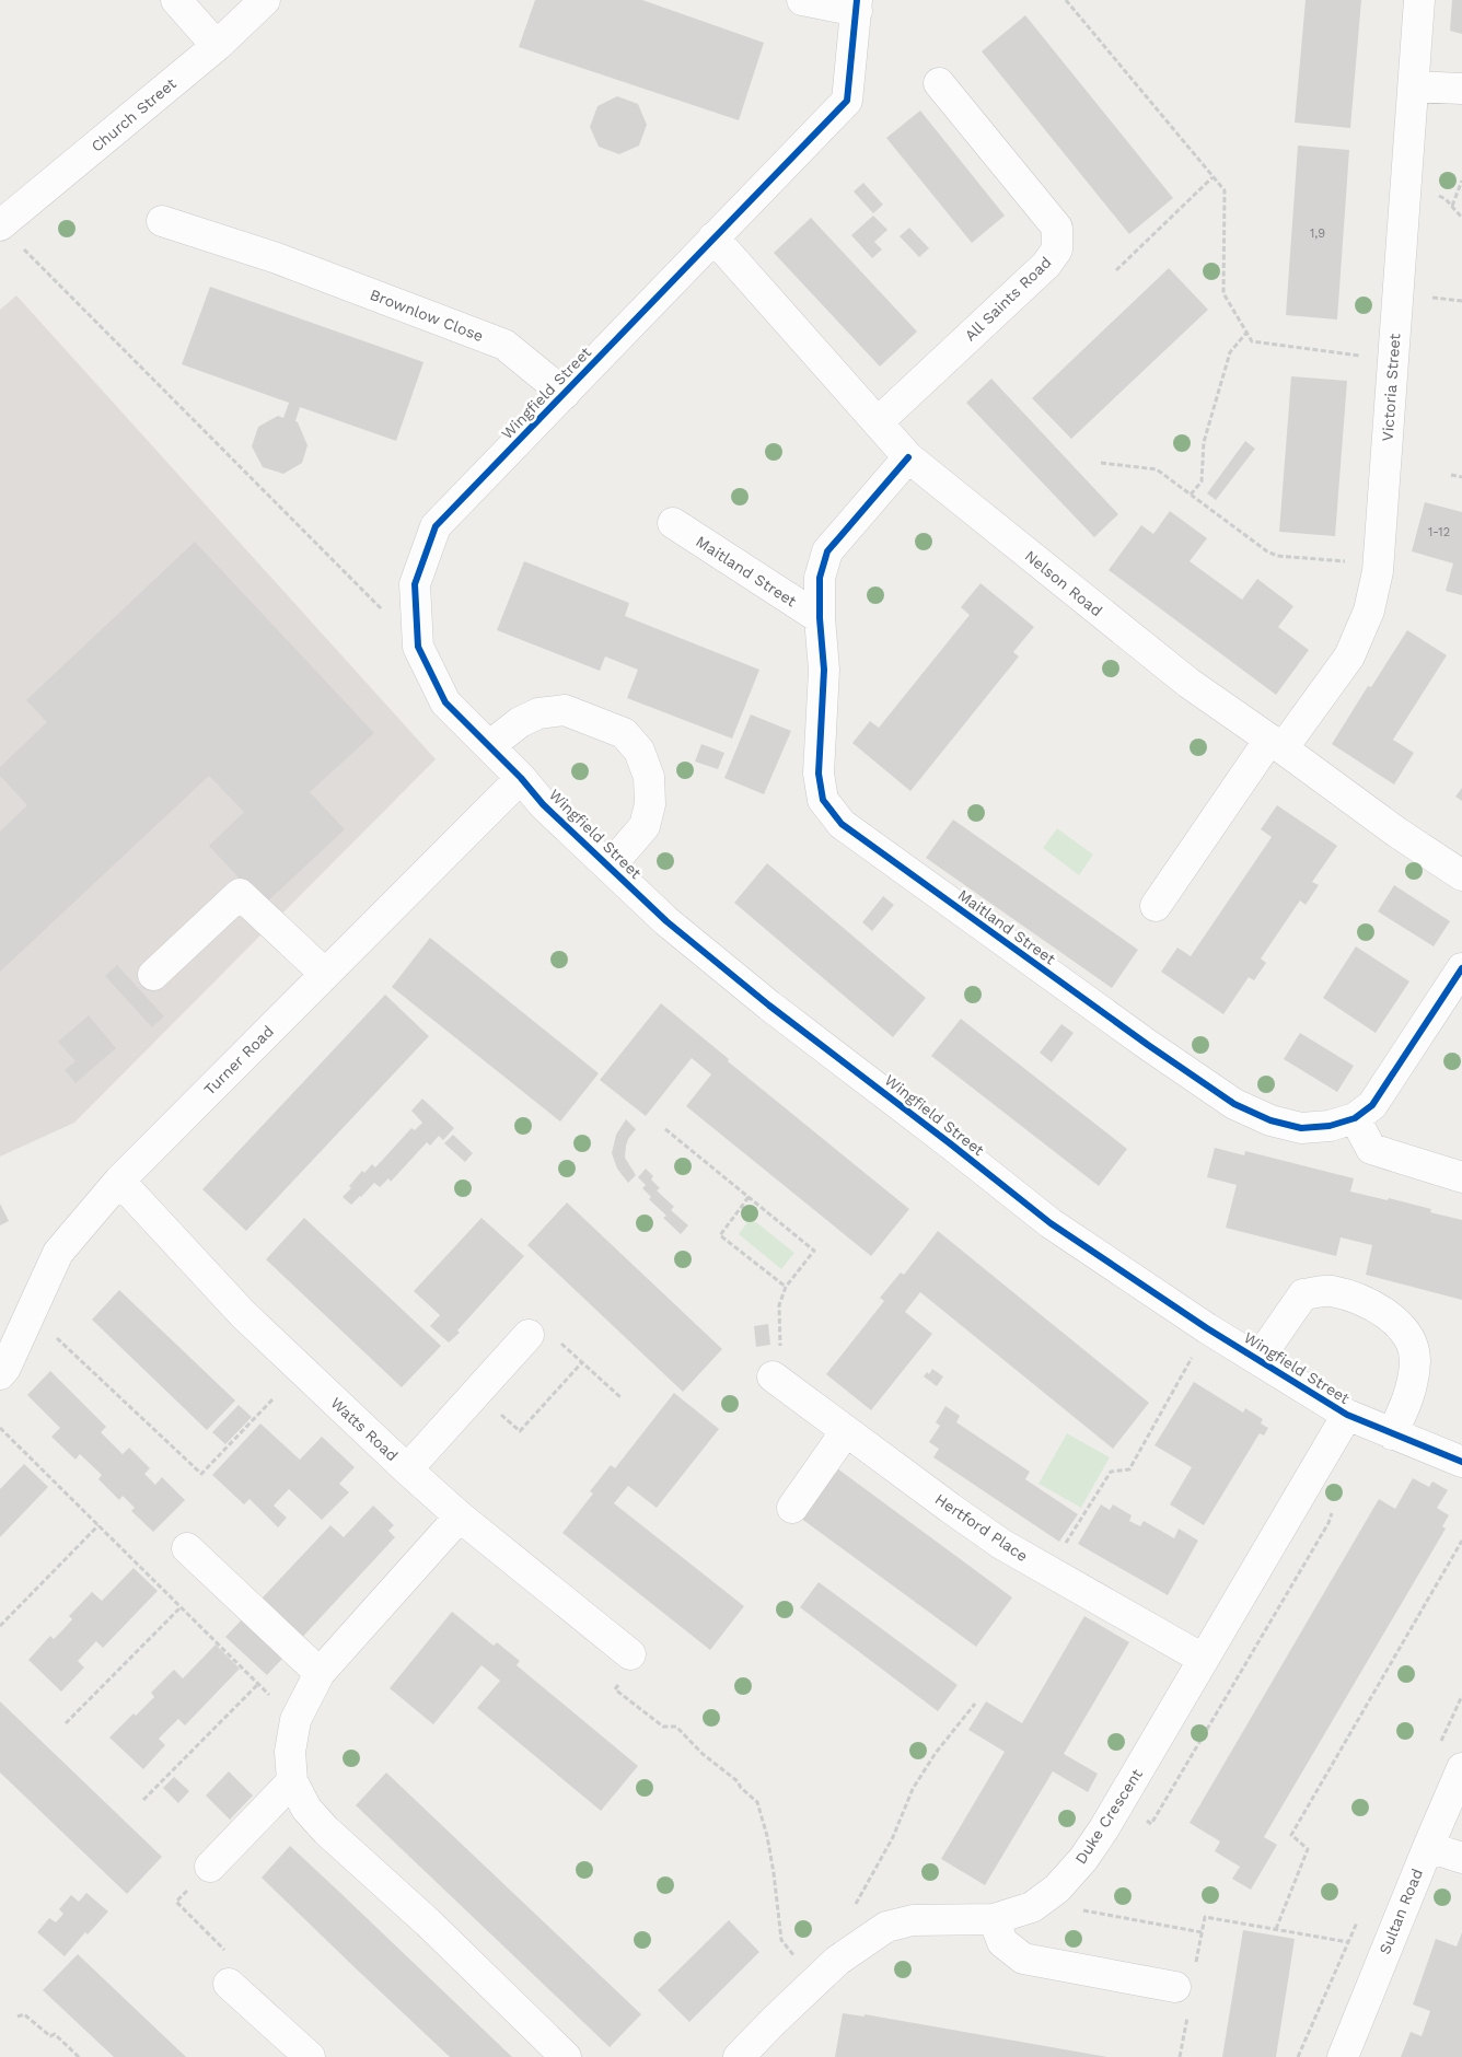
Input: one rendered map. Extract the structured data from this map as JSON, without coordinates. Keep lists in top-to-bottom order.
{
  "streets": {
    "street": [
      "Church Street",
      "All Saints Road",
      "Brownlow Close",
      "Victoria Street",
      "Wingfield Street",
      "Maitland Street",
      "Nelson Road",
      "Turner Road",
      "Watts Road",
      "Hertford Place",
      "Duke Crescent",
      "Sultan Road"
    ]
  },
  "crossings": [
    ["All Saints Road", "Nelson Road"],
    ["Brownlow Close", "Wingfield Street"],
    ["Victoria Street", "Nelson Road"],
    ["Wingfield Street", "Nelson Road"],
    ["Wingfield Street", "Turner Road"],
    ["Wingfield Street", "Duke Crescent"],
    ["Maitland Street", "Nelson Road"],
    ["Turner Road", "Watts Road"],
    ["Hertford Place", "Duke Crescent"]
  ],
  "house_numbers": ["1,9", "1-12"]
}
